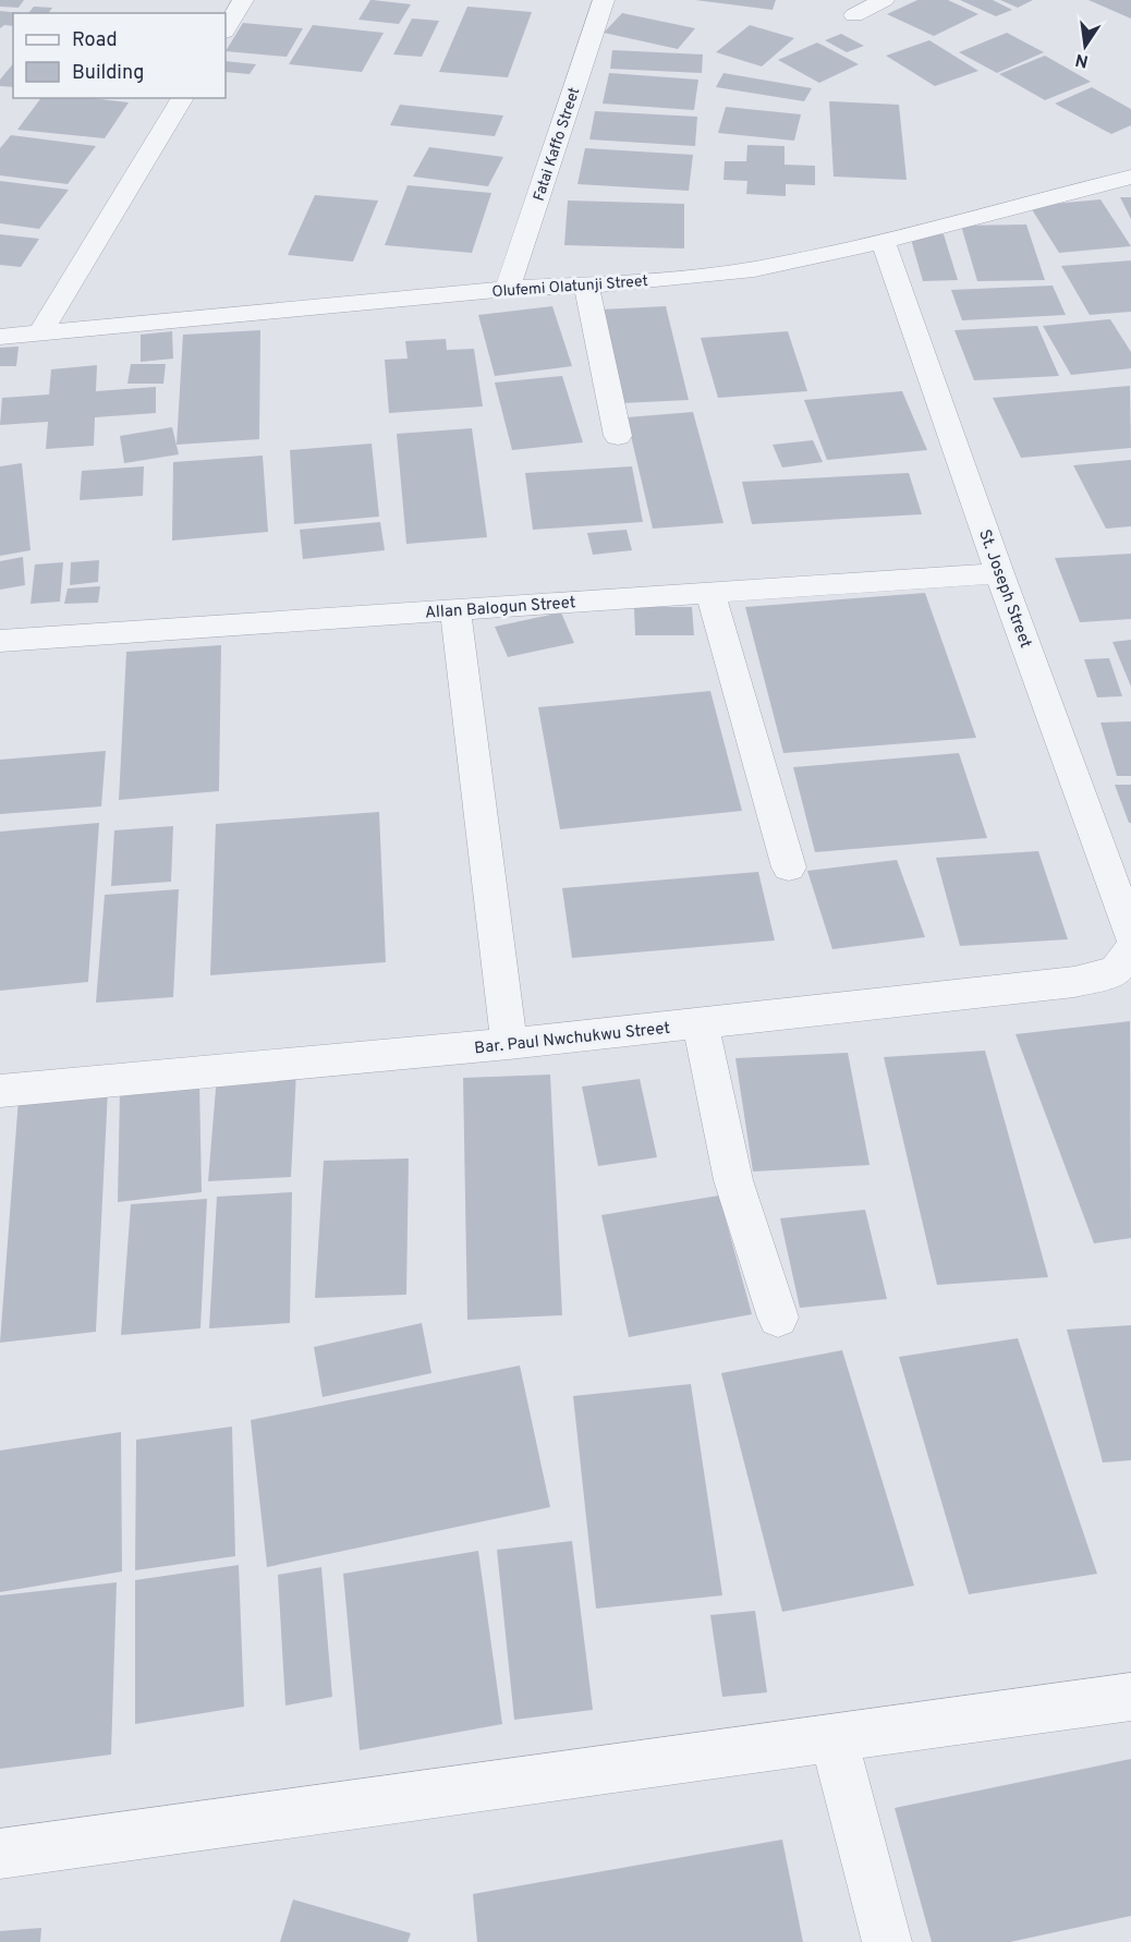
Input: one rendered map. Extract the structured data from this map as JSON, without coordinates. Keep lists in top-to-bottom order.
{
  "streets": {
    "street": [
      "Fatai Kaffo Street",
      "Olufemi Olatunji Street",
      "St. Joseph Street",
      "Allan Balogun Street",
      "Bar. Paul Nwchukwu Street"
    ]
  },
  "crossings": [
    ["Fatai Kaffo Street", "Olufemi Olatunji Street"],
    ["Olufemi Olatunji Street", "St. Joseph Street"],
    ["St. Joseph Street", "Allan Balogun Street"]
  ],
  "legend": ["Road", "Building"],
  "north": "bottom"
}
